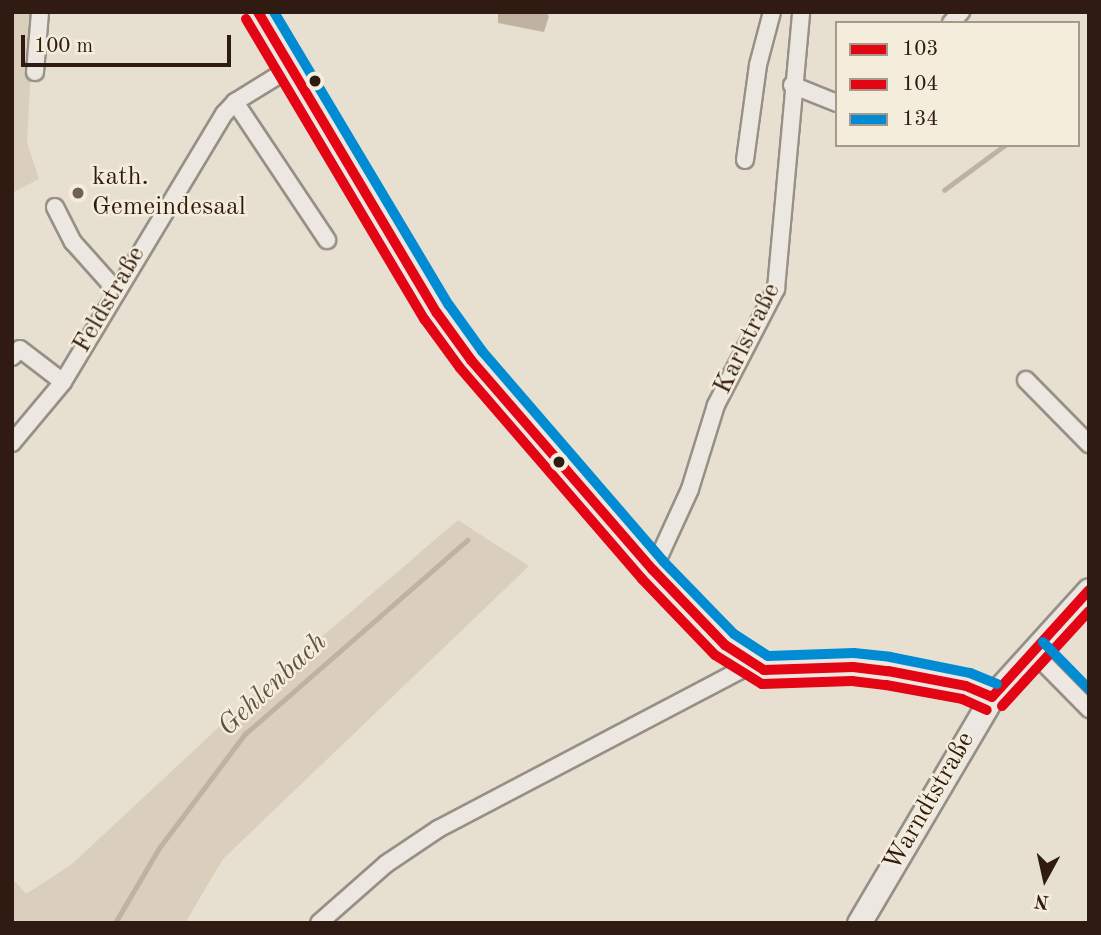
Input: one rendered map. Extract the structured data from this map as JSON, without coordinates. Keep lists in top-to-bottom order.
{
  "streets": {
    "main road": ["Warndtstraße"],
    "street": ["Feldstraße", "Karlstraße"]
  },
  "water": ["Gehlenbach"],
  "places": ["kath. Gemeindesaal"],
  "lines": ["transit line 103", "transit line 134", "transit line 104"],
  "legend": ["103", "104", "134"],
  "scale_bar": "100 m",
  "north": "bottom"
}
